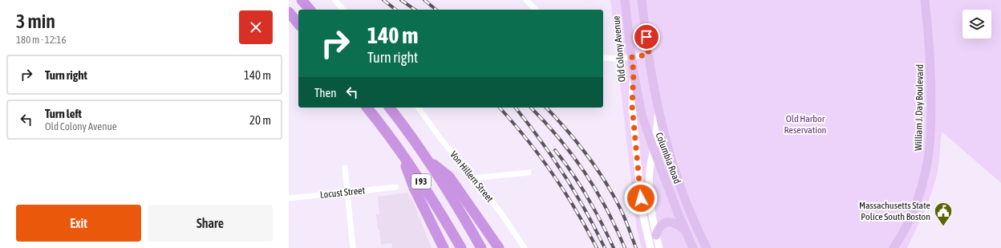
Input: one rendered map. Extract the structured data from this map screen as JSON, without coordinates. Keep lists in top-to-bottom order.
{
  "streets": {
    "highway": ["I 93"],
    "main road": ["Old Colony Avenue", "William J. Day Boulevard", "Columbia Road"],
    "street": ["Von Hillern Street", "Locust Street"]
  },
  "crossings": [
    ["Old Colony Avenue", "Columbia Road"]
  ],
  "parks": ["Old Harbor Reservation"],
  "places": {
    "public building": ["Massachusetts State Police South Boston"]
  },
  "page": {
    "heading": ["3 min", "180 m · 12:16"],
    "turn": ["140 m", "Turn right"],
    "list": [
      {
        "name": "Turn right",
        "value": "140 m"
      },
      {
        "name": "Turn left",
        "note": "Old Colony Avenue",
        "value": "20 m"
      }
    ],
    "then": "Then",
    "buttons": ["Exit", "Share"]
  }
}
